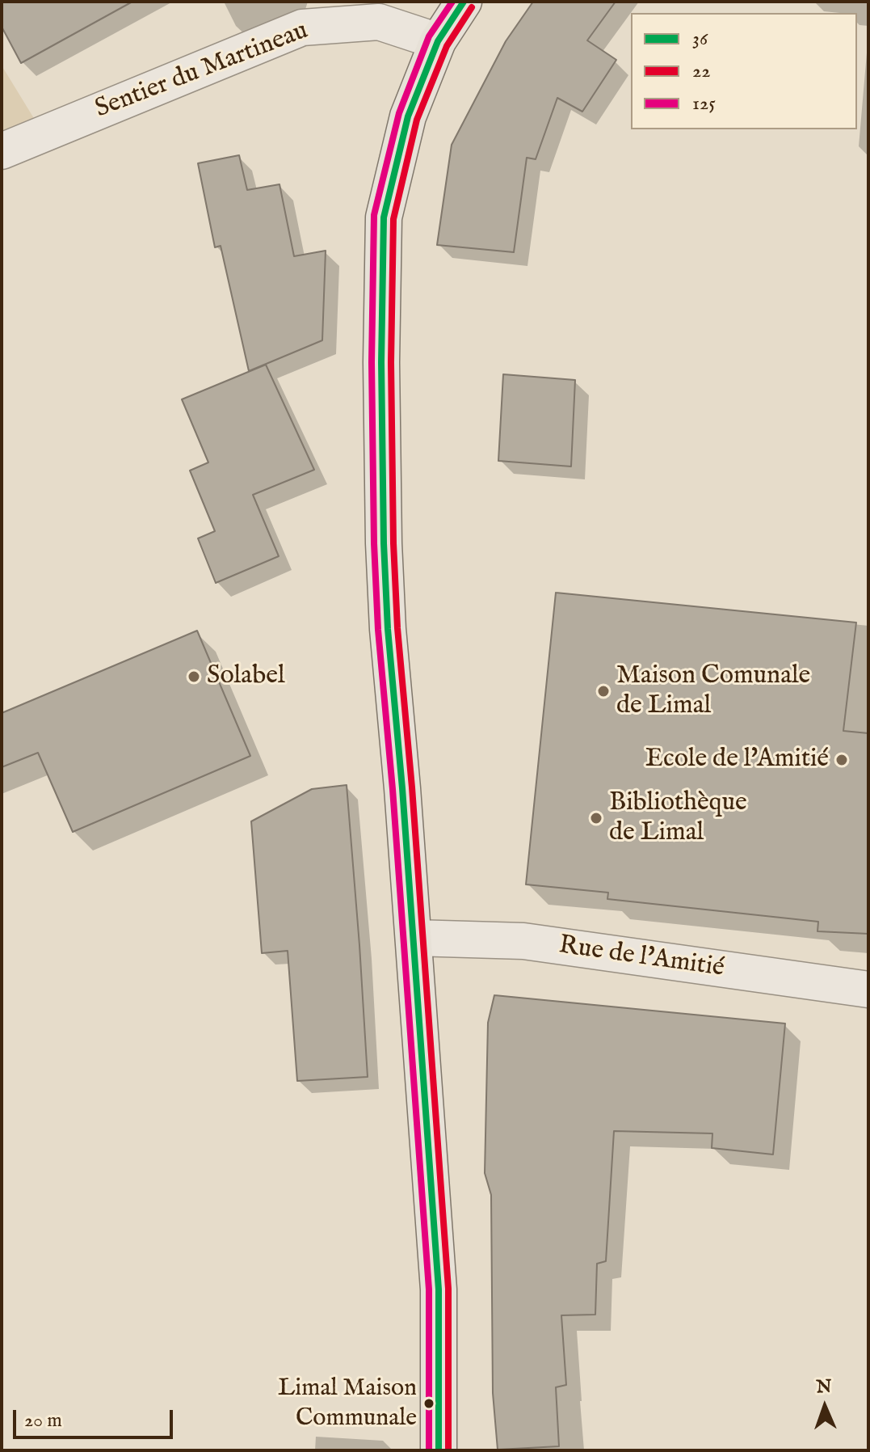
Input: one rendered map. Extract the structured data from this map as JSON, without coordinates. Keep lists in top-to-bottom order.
{
  "streets": {
    "street": ["Sentier du Martineau", "Rue de l'Amitié"]
  },
  "places": [
    "Solabel",
    "Maison Comunale de Limal",
    "Ecole de l'Amitié",
    "Bibliothèque de Limal",
    "Limal Maison Communale"
  ],
  "lines": ["transit line 36", "transit line 125", "transit line 22"],
  "legend": ["36", "22", "125"],
  "scale_bar": "20 m",
  "north": "top"
}
